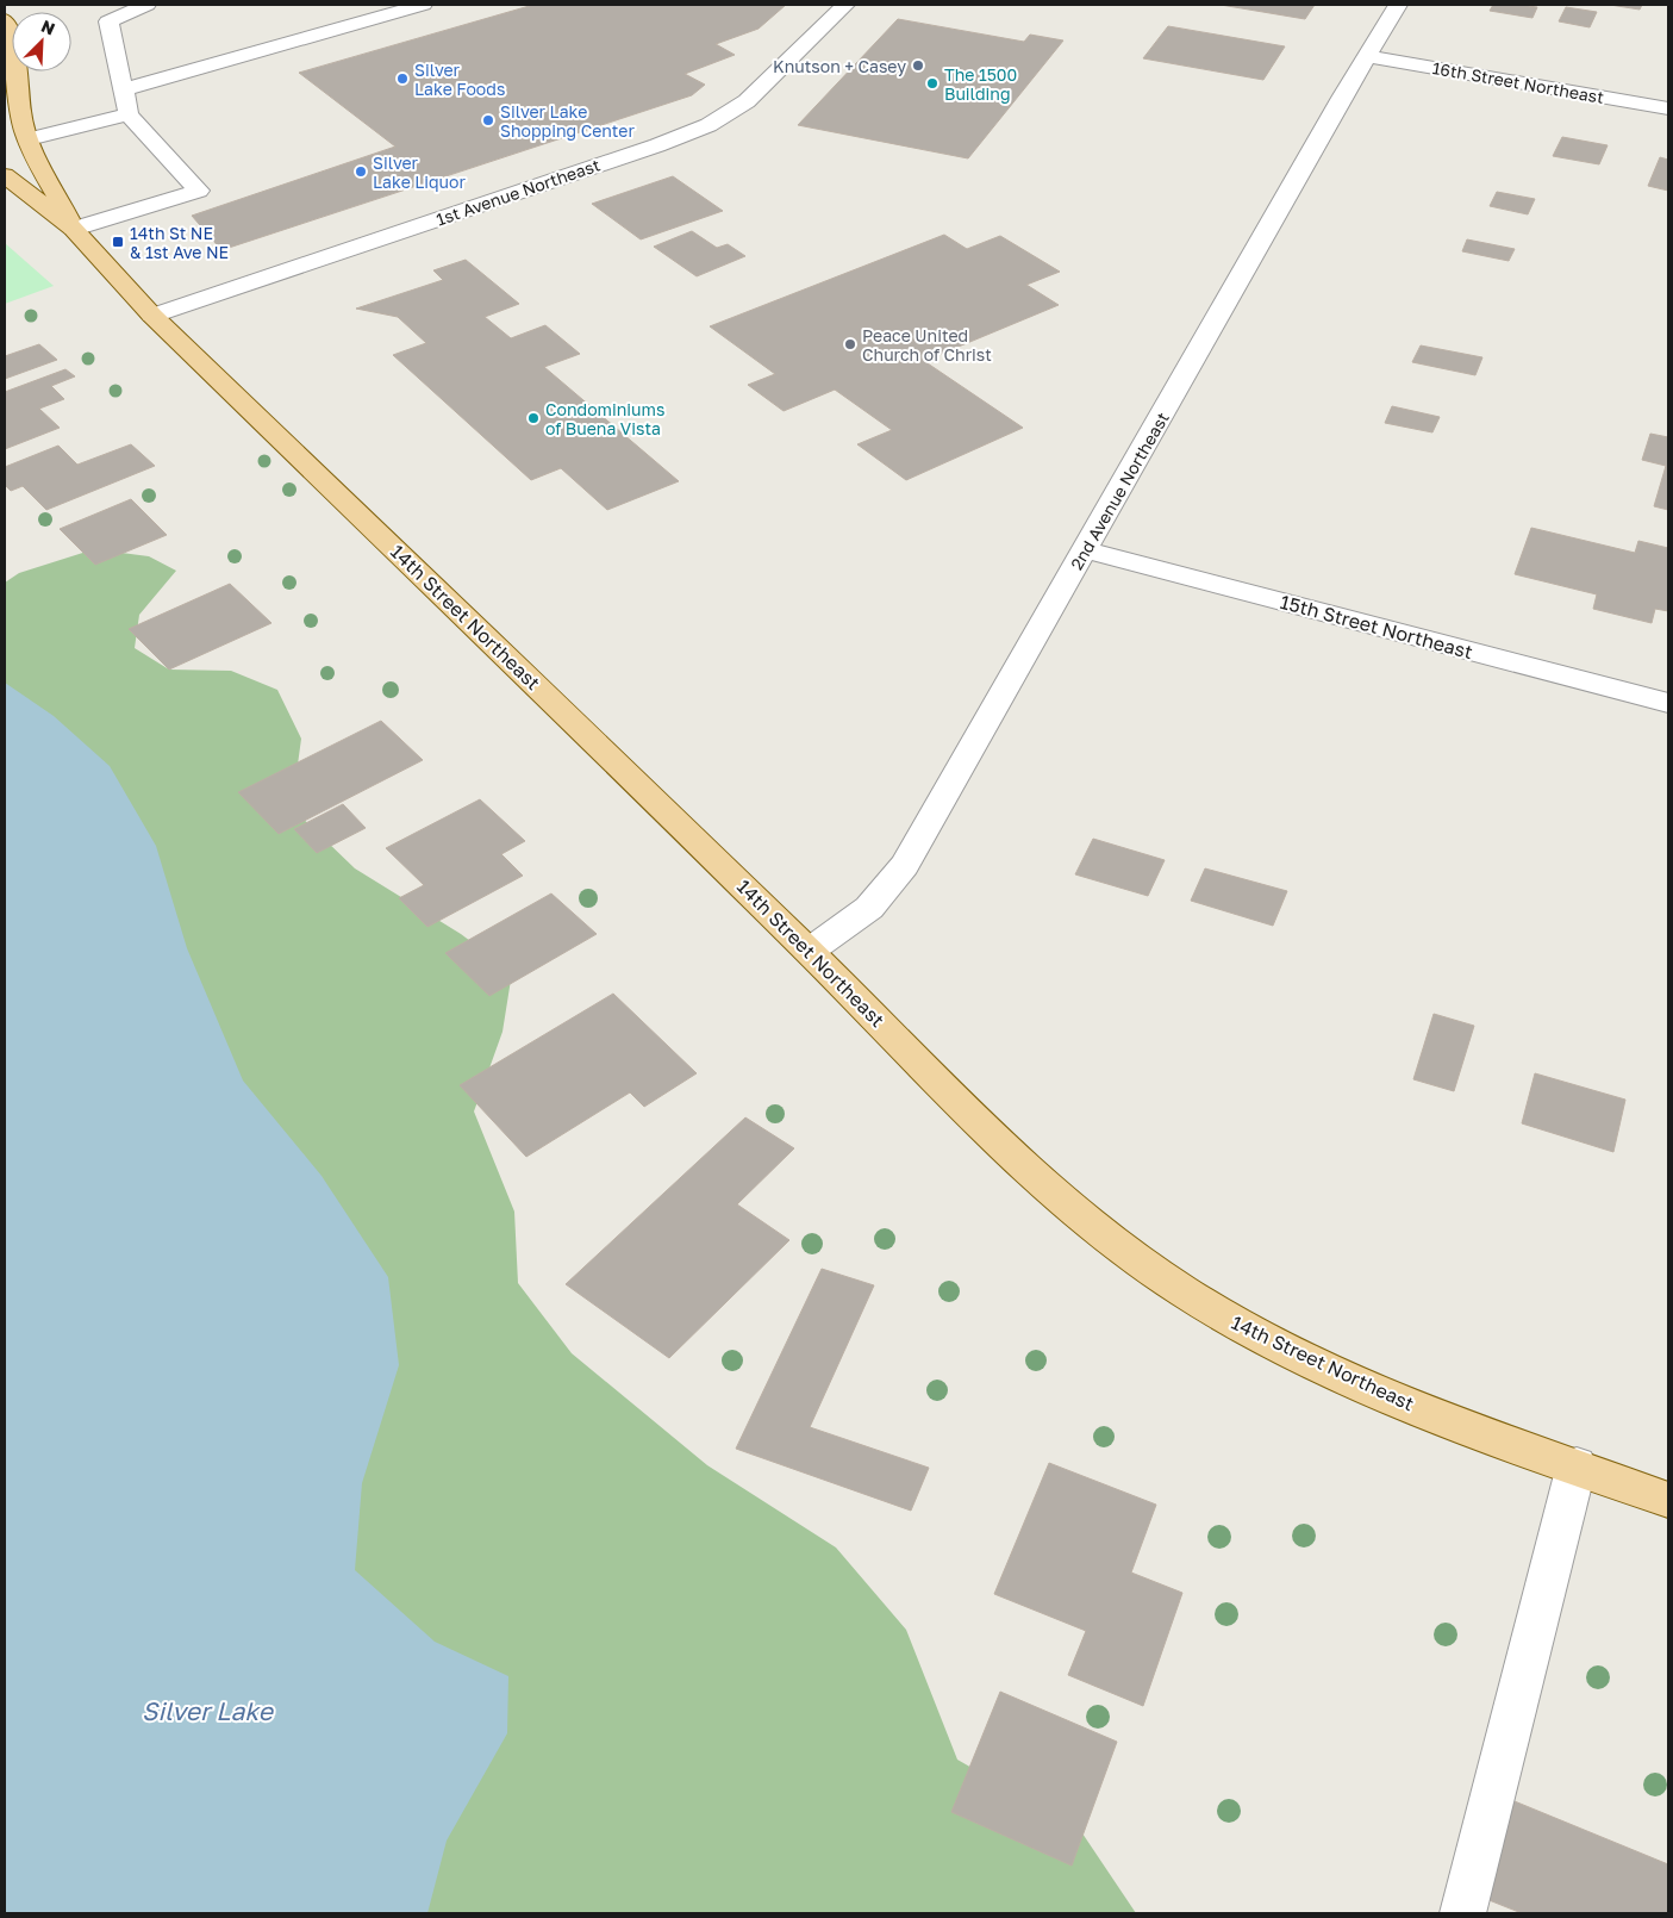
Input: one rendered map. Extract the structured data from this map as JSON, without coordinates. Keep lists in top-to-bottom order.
{
  "streets": {
    "main road": ["14th Street Northeast"],
    "street": [
      "16th Street Northeast",
      "1st Avenue Northeast",
      "2nd Avenue Northeast",
      "15th Street Northeast"
    ]
  },
  "crossings": [
    ["16th Street Northeast", "2nd Avenue Northeast"],
    ["1st Avenue Northeast", "14th Street Northeast"],
    ["2nd Avenue Northeast", "14th Street Northeast"],
    ["2nd Avenue Northeast", "15th Street Northeast"]
  ],
  "water": ["Silver Lake"],
  "places": {
    "other": [
      "Knutson + Casey",
      "Silver Lake Foods",
      "The 1500 Building",
      "Silver Lake Shopping Center",
      "Silver Lake Liquor",
      "Peace United Church of Christ",
      "Condominiums of Buena Vista"
    ],
    "transit": ["14th St NE & 1st Ave NE"]
  },
  "north": "top right"
}
